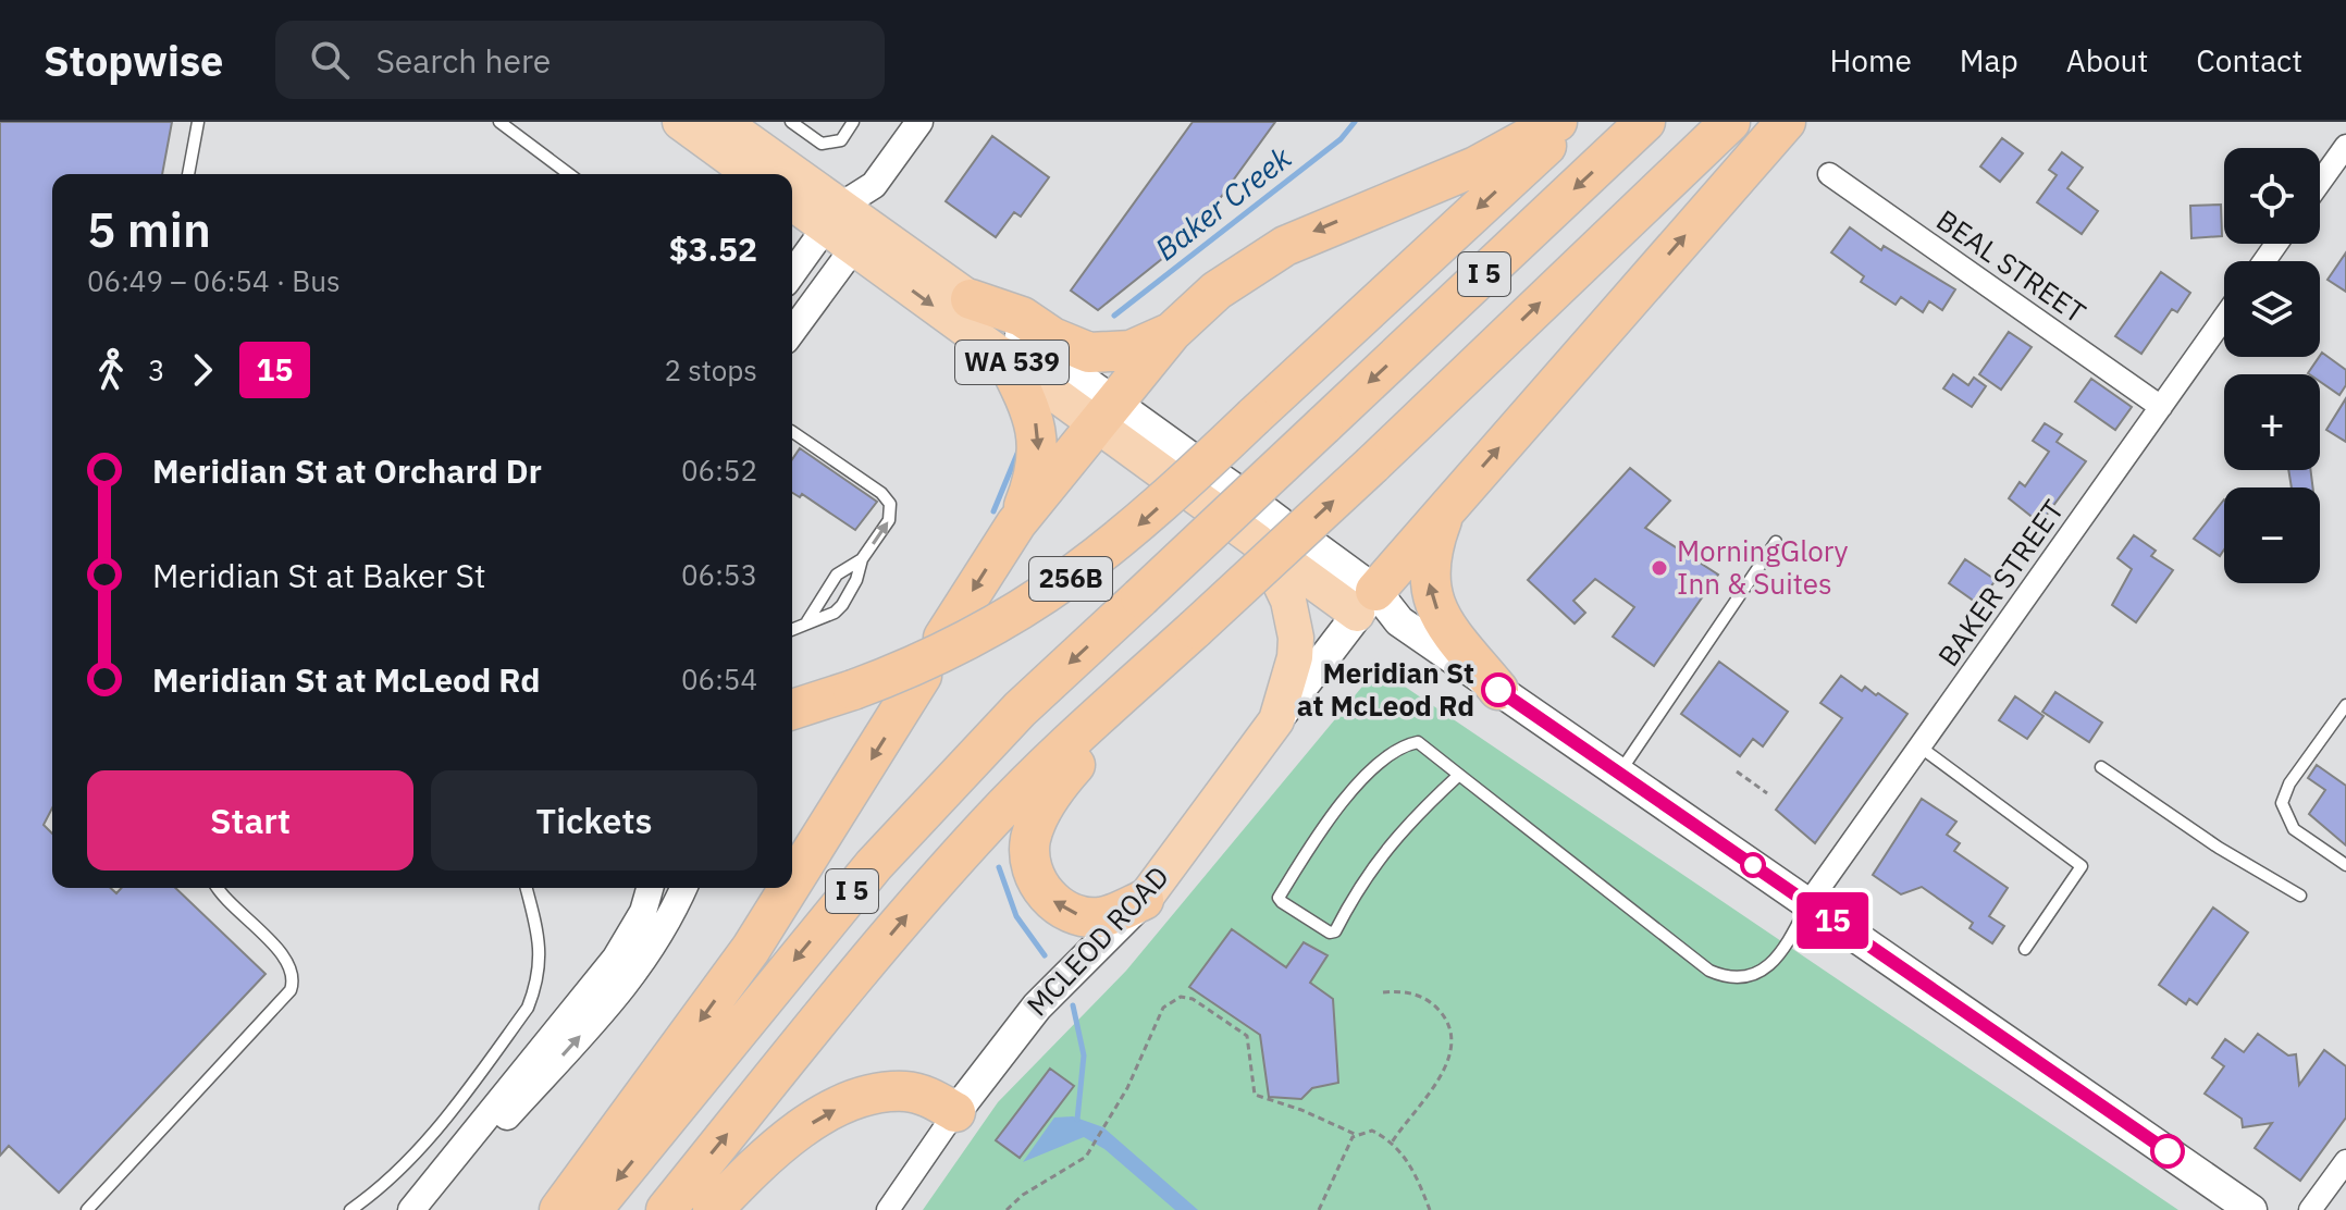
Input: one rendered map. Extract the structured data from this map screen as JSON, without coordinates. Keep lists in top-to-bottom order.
{
  "streets": {
    "highway": [
      "I 5",
      "WA 539",
      "256B",
      "MCLEOD ROAD"
    ],
    "street": ["BEAL STREET", "BAKER STREET"]
  },
  "crossings": [
    ["BEAL STREET", "BAKER STREET"]
  ],
  "water": ["Baker Creek"],
  "places": ["MorningGlory Inn & Suites", "Meridian St at McLeod Rd"],
  "lines": ["bus line 15"],
  "page": {
    "header": "Stopwise",
    "search": "Search here",
    "nav": [
      "Home",
      "Map",
      "About",
      "Contact"
    ],
    "on_map": "15",
    "map_buttons": ["+", "−"],
    "heading": ["5 min", "06:49 – 06:54 · Bus", "$3.52"],
    "legs": ["3", "15", "2 stops"],
    "list": [
      {
        "name": "Meridian St at Orchard Dr",
        "value": "06:52"
      },
      {
        "name": "Meridian St at Baker St",
        "value": "06:53"
      },
      {
        "name": "Meridian St at McLeod Rd",
        "value": "06:54"
      }
    ],
    "buttons": ["Start", "Tickets"]
  }
}
